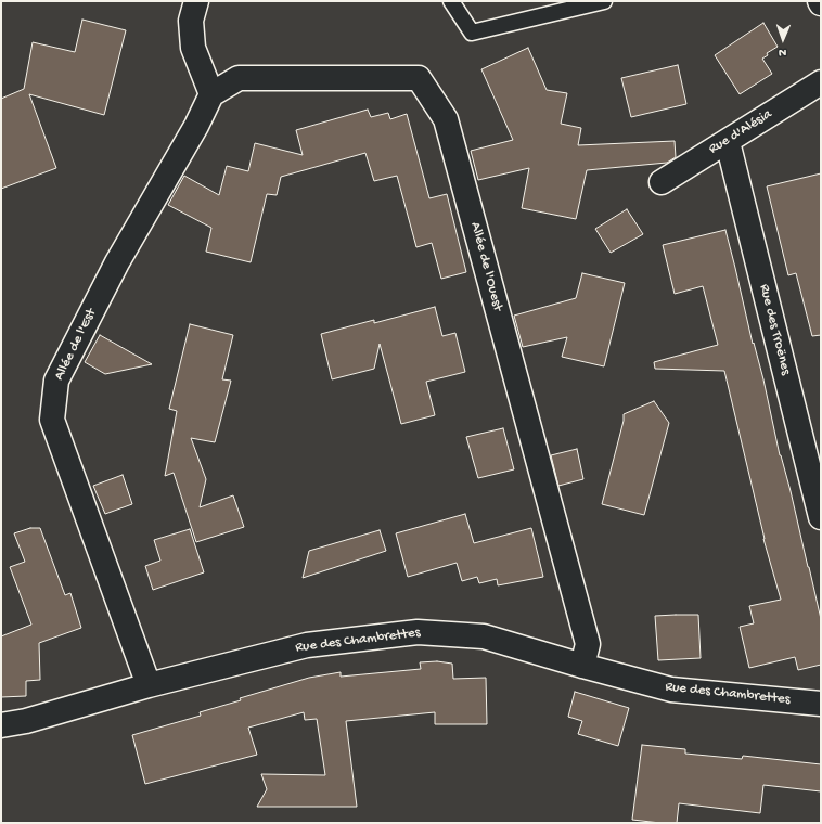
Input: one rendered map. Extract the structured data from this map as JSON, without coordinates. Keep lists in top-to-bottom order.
{
  "streets": {
    "street": [
      "Rue d'Alésia",
      "Allée de l'Ouest",
      "Rue des Troënes",
      "Allée de l'Est",
      "Rue des Chambrettes"
    ]
  },
  "crossings": [
    ["Rue d'Alésia", "Rue des Troënes"],
    ["Allée de l'Ouest", "Allée de l'Est"],
    ["Allée de l'Ouest", "Rue des Chambrettes"],
    ["Allée de l'Est", "Rue des Chambrettes"]
  ],
  "north": "bottom"
}
